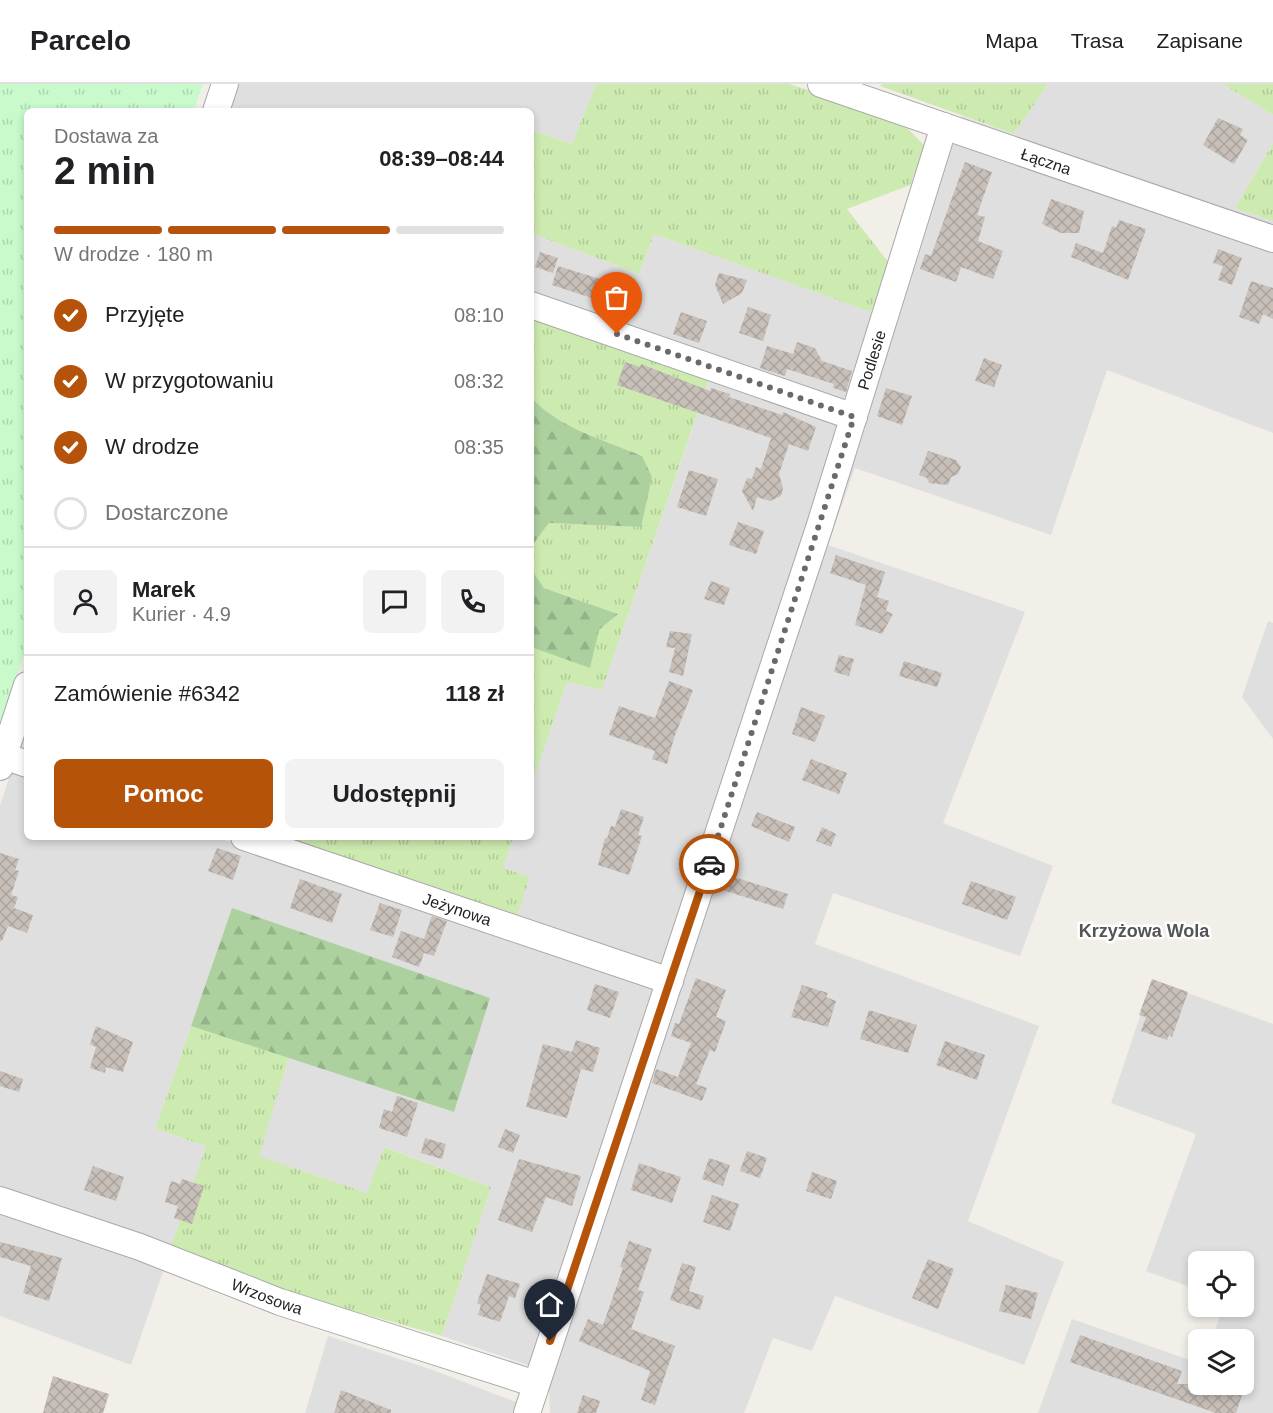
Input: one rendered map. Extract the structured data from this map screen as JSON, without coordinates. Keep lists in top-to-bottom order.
{
  "streets": {
    "street": [
      "Łączna",
      "Podlesie",
      "Jeżynowa",
      "Wrzosowa"
    ]
  },
  "crossings": [
    ["Łączna", "Podlesie"],
    ["Podlesie", "Jeżynowa"],
    ["Podlesie", "Wrzosowa"]
  ],
  "districts": ["Krzyżowa Wola"],
  "page": {
    "header": "Parcelo",
    "nav": ["Mapa", "Trasa", "Zapisane"],
    "heading": ["2 min", "Dostawa za", "08:39–08:44"],
    "panel": [
      "Marek",
      "Kurier · 4.9",
      "Zamówienie #6342",
      "118 zł"
    ],
    "bar": "W drodze · 180 m",
    "list": [
      ["Przyjęte", "08:10"],
      ["W przygotowaniu", "08:32"],
      ["W drodze", "08:35"],
      "Dostarczone"
    ],
    "buttons": ["Pomoc", "Udostępnij"]
  }
}
